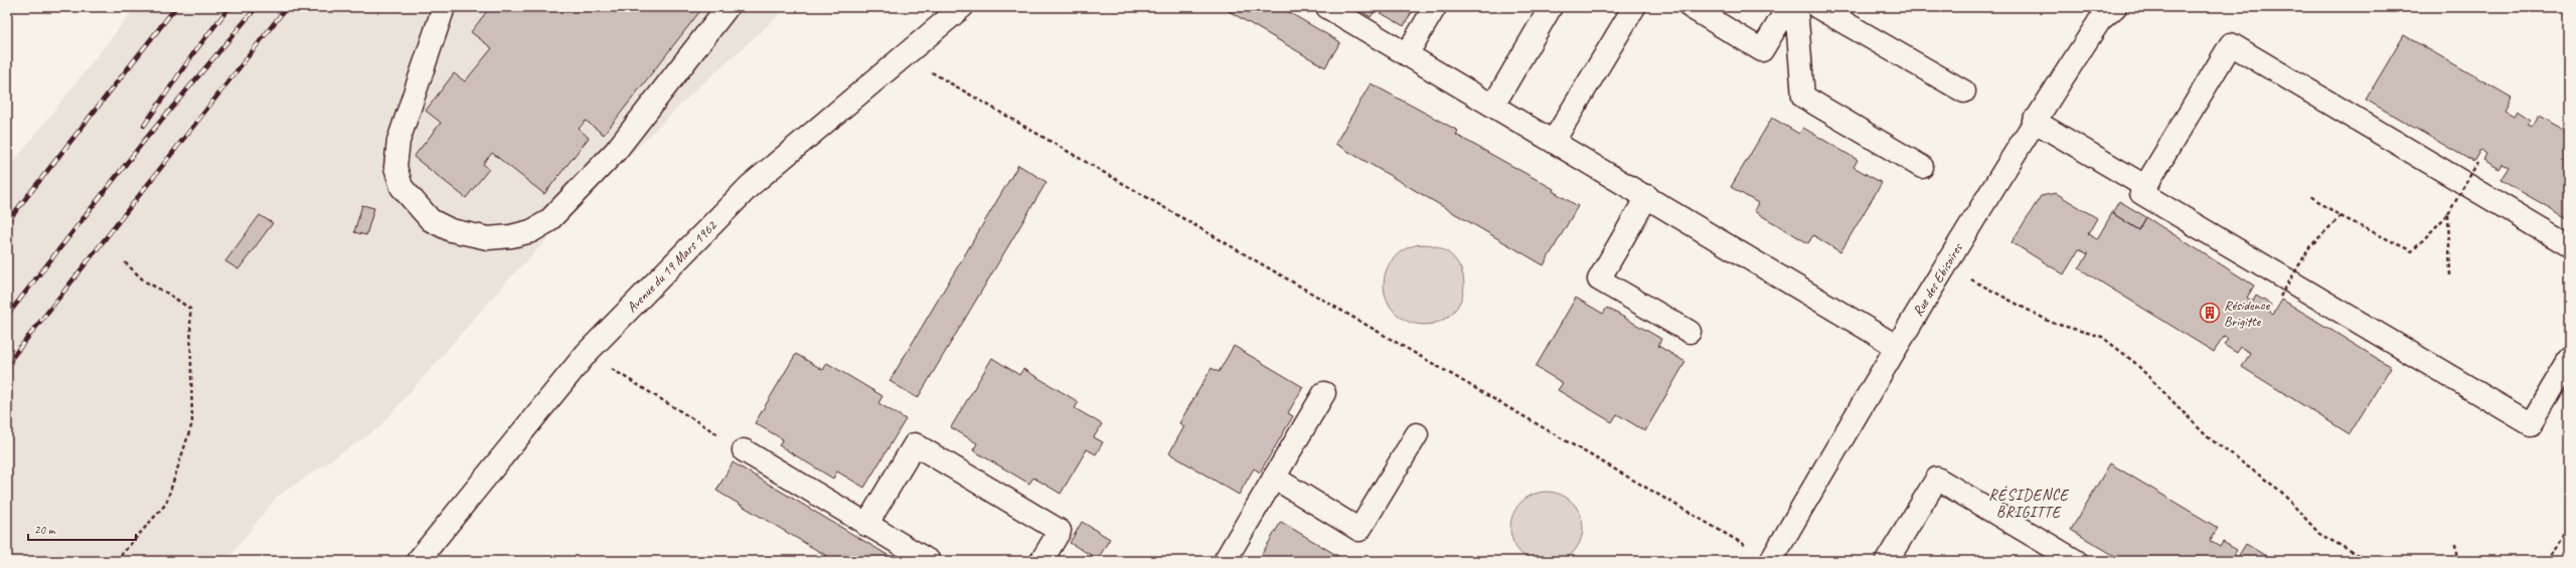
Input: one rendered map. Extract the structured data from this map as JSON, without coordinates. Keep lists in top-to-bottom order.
{
  "streets": {
    "main road": ["Avenue du 19 Mars 1962", "Rue des Ebisoires"]
  },
  "districts": ["RÉSIDENCE BRIGITTE"],
  "places": {
    "building": ["Résidence Brigitte"]
  },
  "scale_bar": "20 m"
}
